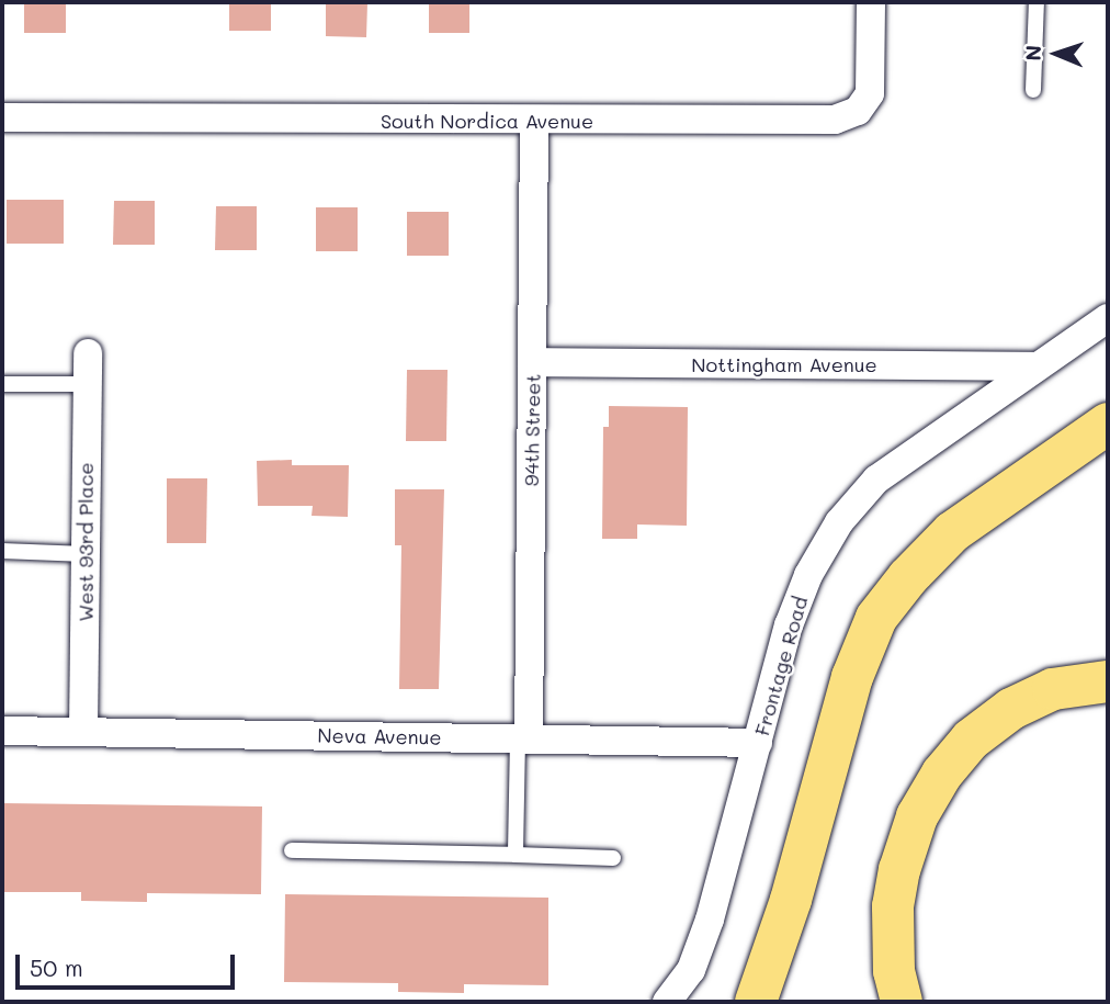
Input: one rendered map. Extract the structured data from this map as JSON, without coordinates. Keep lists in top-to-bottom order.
{
  "streets": {
    "street": [
      "South Nordica Avenue",
      "Nottingham Avenue",
      "94th Street",
      "West 93rd Place",
      "Frontage Road",
      "Neva Avenue"
    ]
  },
  "crossings": [
    ["South Nordica Avenue", "94th Street"],
    ["Nottingham Avenue", "94th Street"],
    ["Nottingham Avenue", "Frontage Road"],
    ["94th Street", "Neva Avenue"],
    ["West 93rd Place", "Neva Avenue"],
    ["Frontage Road", "Neva Avenue"]
  ],
  "scale_bar": "50 m",
  "north": "left"
}
